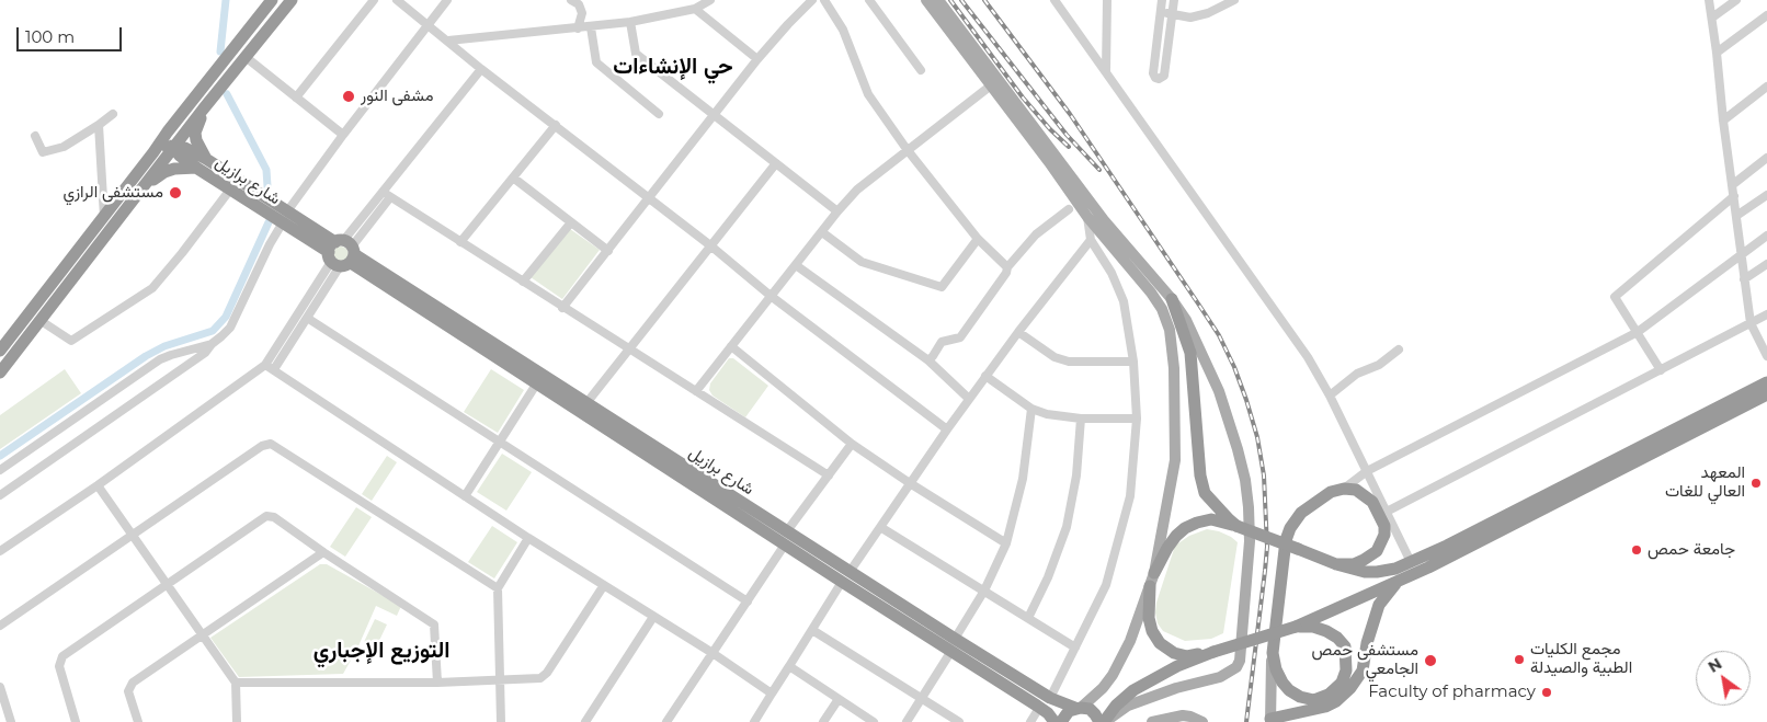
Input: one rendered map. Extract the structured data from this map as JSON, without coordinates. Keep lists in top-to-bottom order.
{
  "streets": {
    "highway": ["شارع برازيل"]
  },
  "districts": ["حي الإنشاءات", "التوزيع الإجباري"],
  "places": [
    "مشفى النور",
    "مستشفى الرازي",
    "المعهد العالي للغات",
    "جامعة حمص",
    "مجمع الكليات الطبية والصيدلة",
    "مستشفى حمص الجامعي",
    "Faculty of pharmacy"
  ],
  "scale_bar": "100 m",
  "north": "top left"
}
